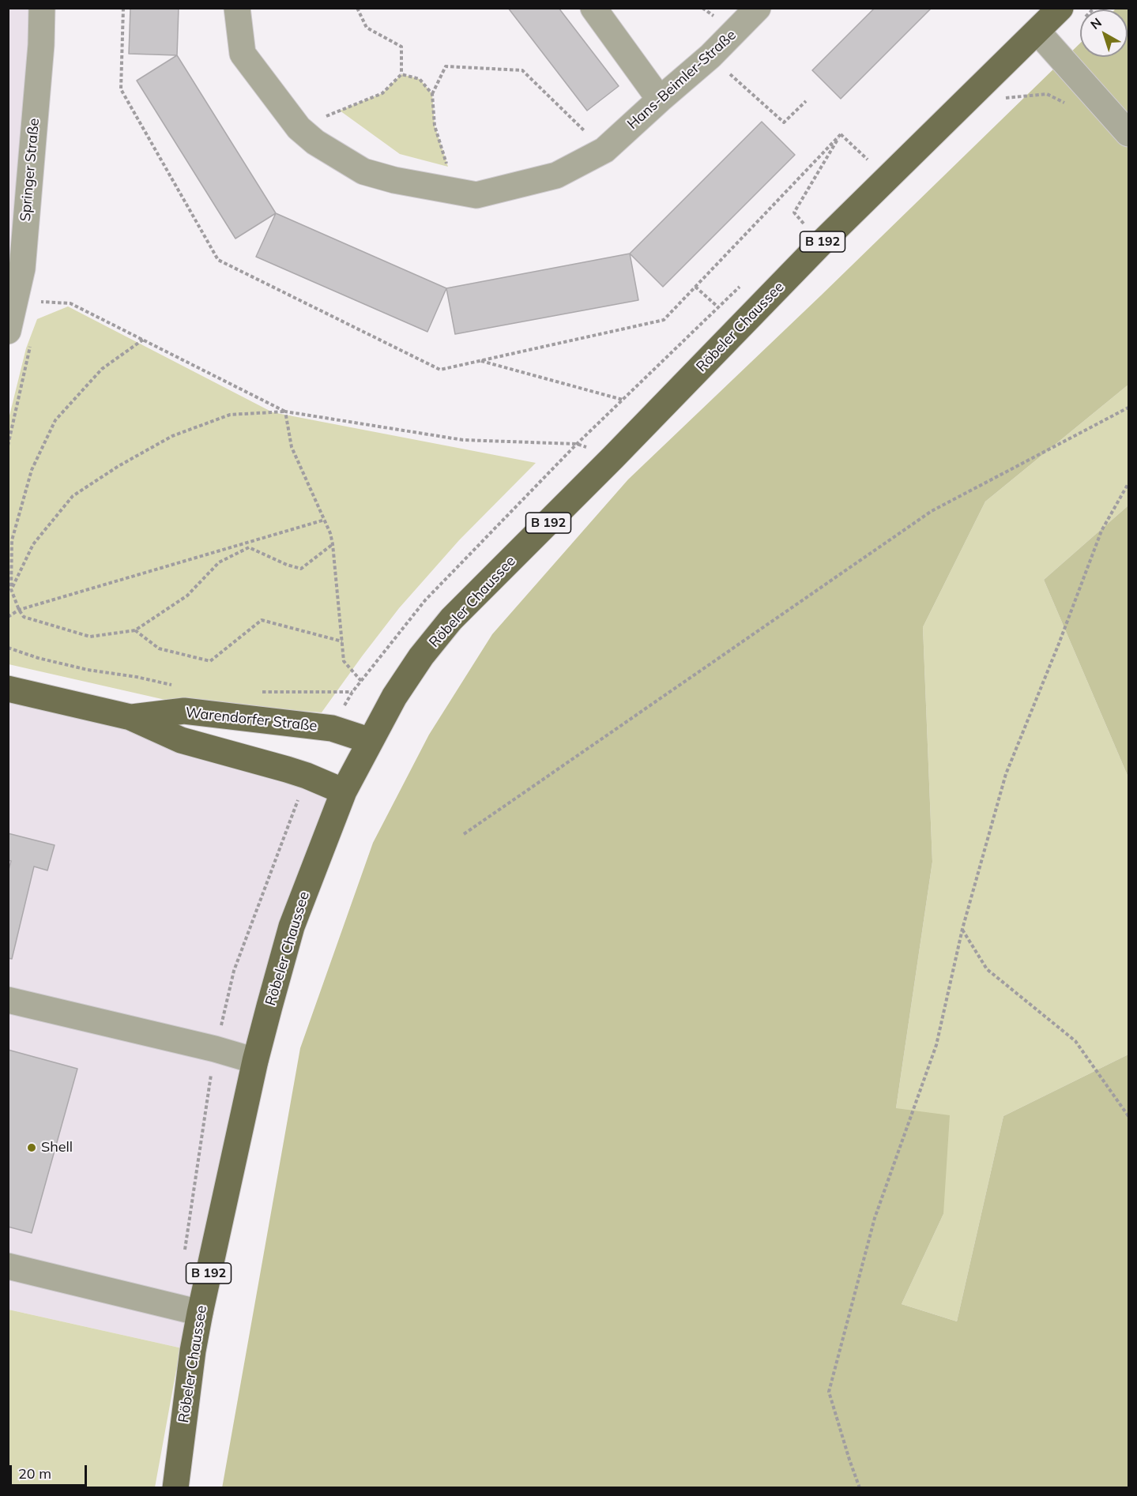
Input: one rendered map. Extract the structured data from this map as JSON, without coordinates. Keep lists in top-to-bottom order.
{
  "streets": {
    "main road": ["B 192", "Röbeler Chaussee", "Warendorfer Straße"],
    "street": ["Hans-Beimler-Straße", "Springer Straße"]
  },
  "crossings": [
    ["Röbeler Chaussee", "Warendorfer Straße"]
  ],
  "places": ["Shell"],
  "scale_bar": "20 m",
  "north": "top left"
}
